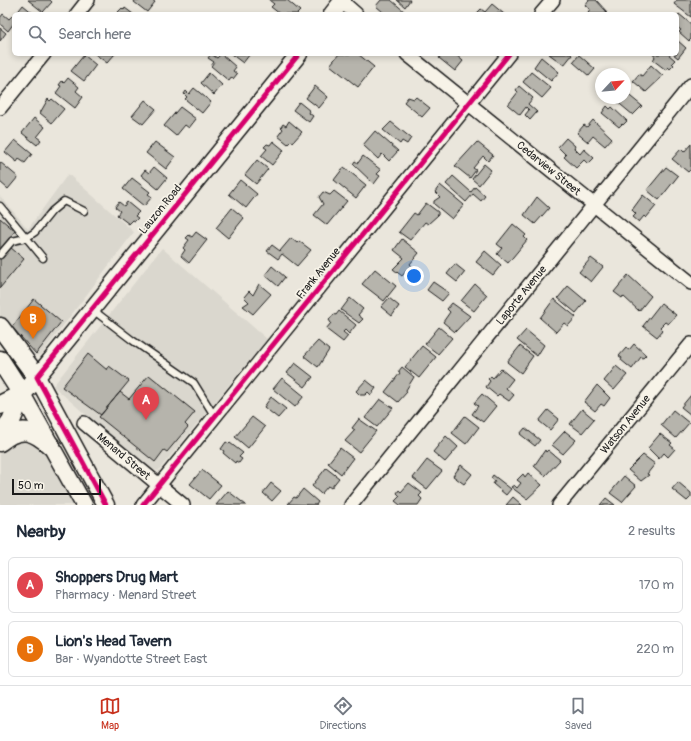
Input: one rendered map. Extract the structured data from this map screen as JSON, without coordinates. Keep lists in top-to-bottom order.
{
  "streets": {
    "main road": ["Lauzon Road"],
    "street": [
      "Cedarview Street",
      "Frank Avenue",
      "Laporte Avenue",
      "Watson Avenue",
      "Menard Street"
    ]
  },
  "crossings": [
    ["Cedarview Street", "Frank Avenue"],
    ["Cedarview Street", "Laporte Avenue"],
    ["Frank Avenue", "Menard Street"]
  ],
  "scale_bar": "50 m",
  "north": "top right",
  "page": {
    "search": "Search here",
    "pins": ["B", "A"],
    "scale": "50 m",
    "heading": ["Nearby", "2 results"],
    "list": [
      {
        "mark": "A",
        "name": "Shoppers Drug Mart",
        "note": "Pharmacy · Menard Street",
        "value": "170 m"
      },
      {
        "mark": "B",
        "name": "Lion's Head Tavern",
        "note": "Bar · Wyandotte Street East",
        "value": "220 m"
      }
    ],
    "nav": ["Map", "Directions", "Saved"]
  }
}
